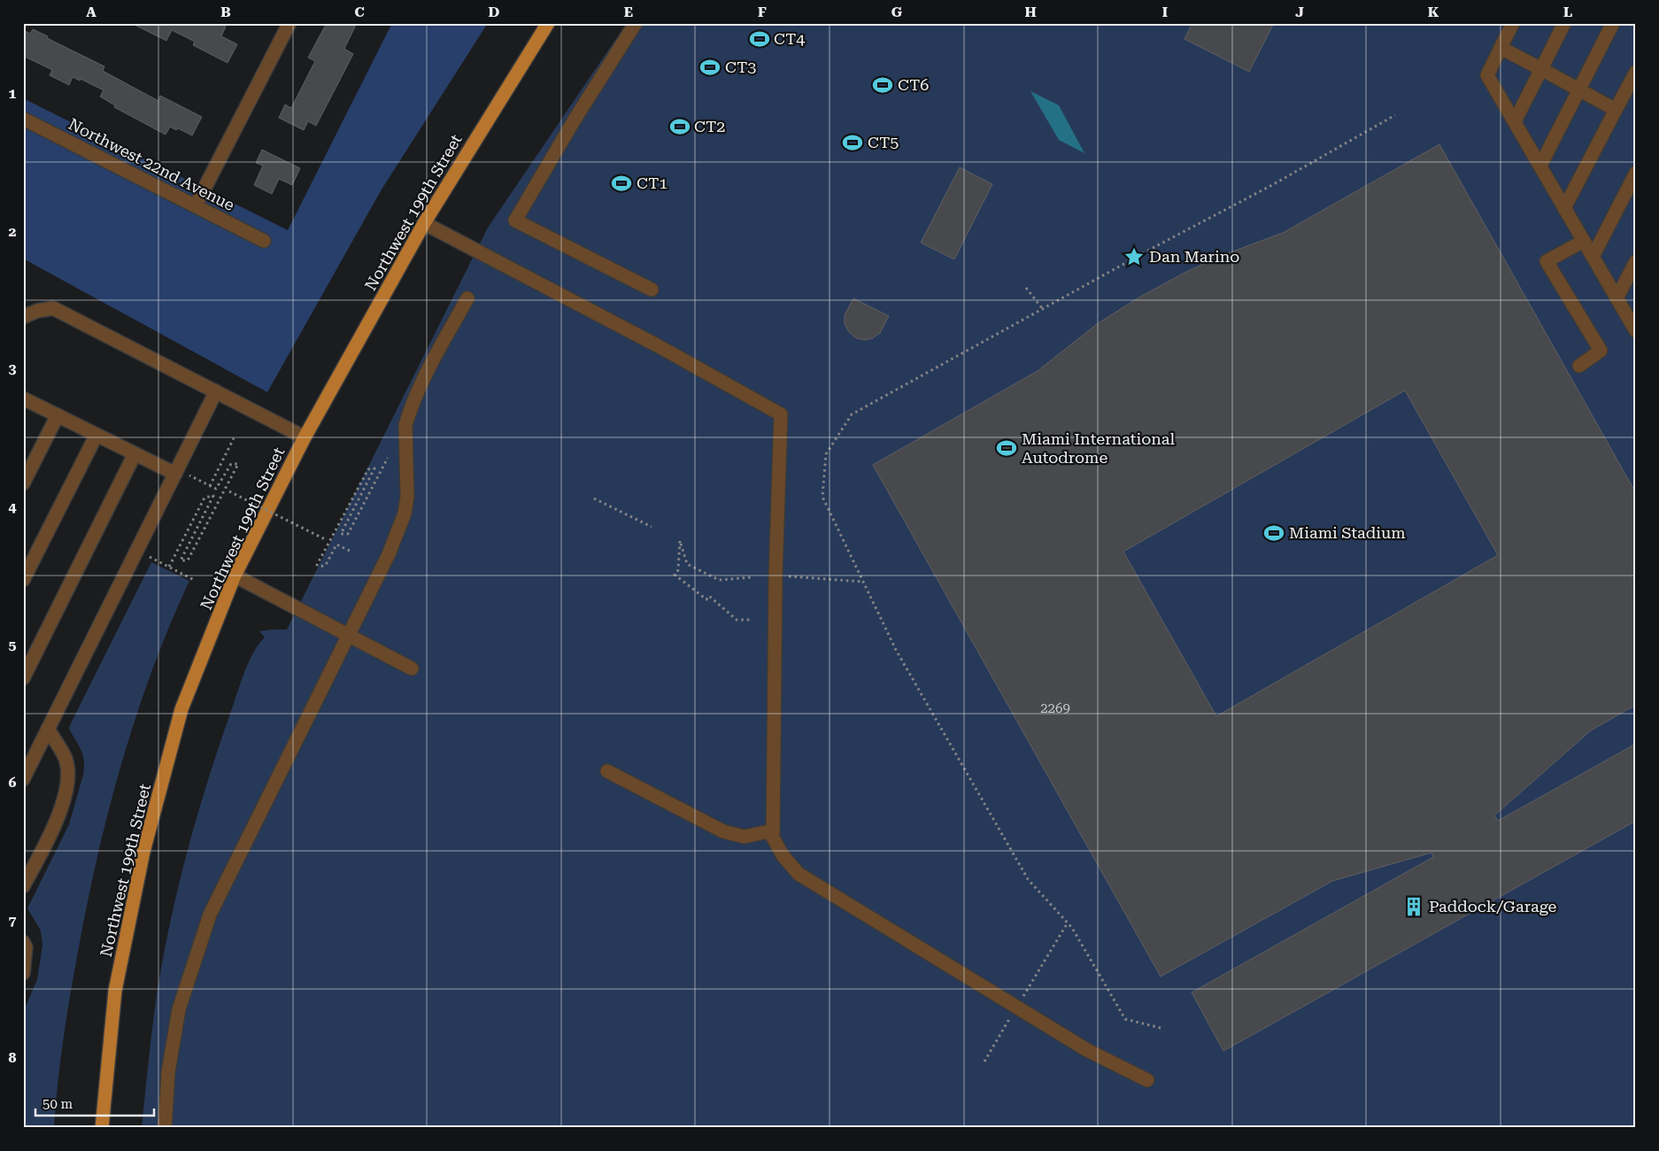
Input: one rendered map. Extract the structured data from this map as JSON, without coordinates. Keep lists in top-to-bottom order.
{
  "streets": {
    "main road": ["Northwest 199th Street"],
    "street": ["Northwest 22nd Avenue"]
  },
  "places": {
    "sports": [
      "CT4",
      "CT3",
      "CT6",
      "CT2",
      "CT5",
      "CT1",
      "Miami International Autodrome",
      "Miami Stadium"
    ],
    "place": ["Dan Marino"],
    "building": ["Paddock/Garage"]
  },
  "house_numbers": ["2269"],
  "scale_bar": "50 m",
  "grid": {
    "columns": [
      "A",
      "B",
      "C",
      "D",
      "E",
      "F",
      "G",
      "H",
      "I",
      "J",
      "K",
      "L"
    ],
    "rows": [
      "1",
      "2",
      "3",
      "4",
      "5",
      "6",
      "7",
      "8"
    ]
  }
}
